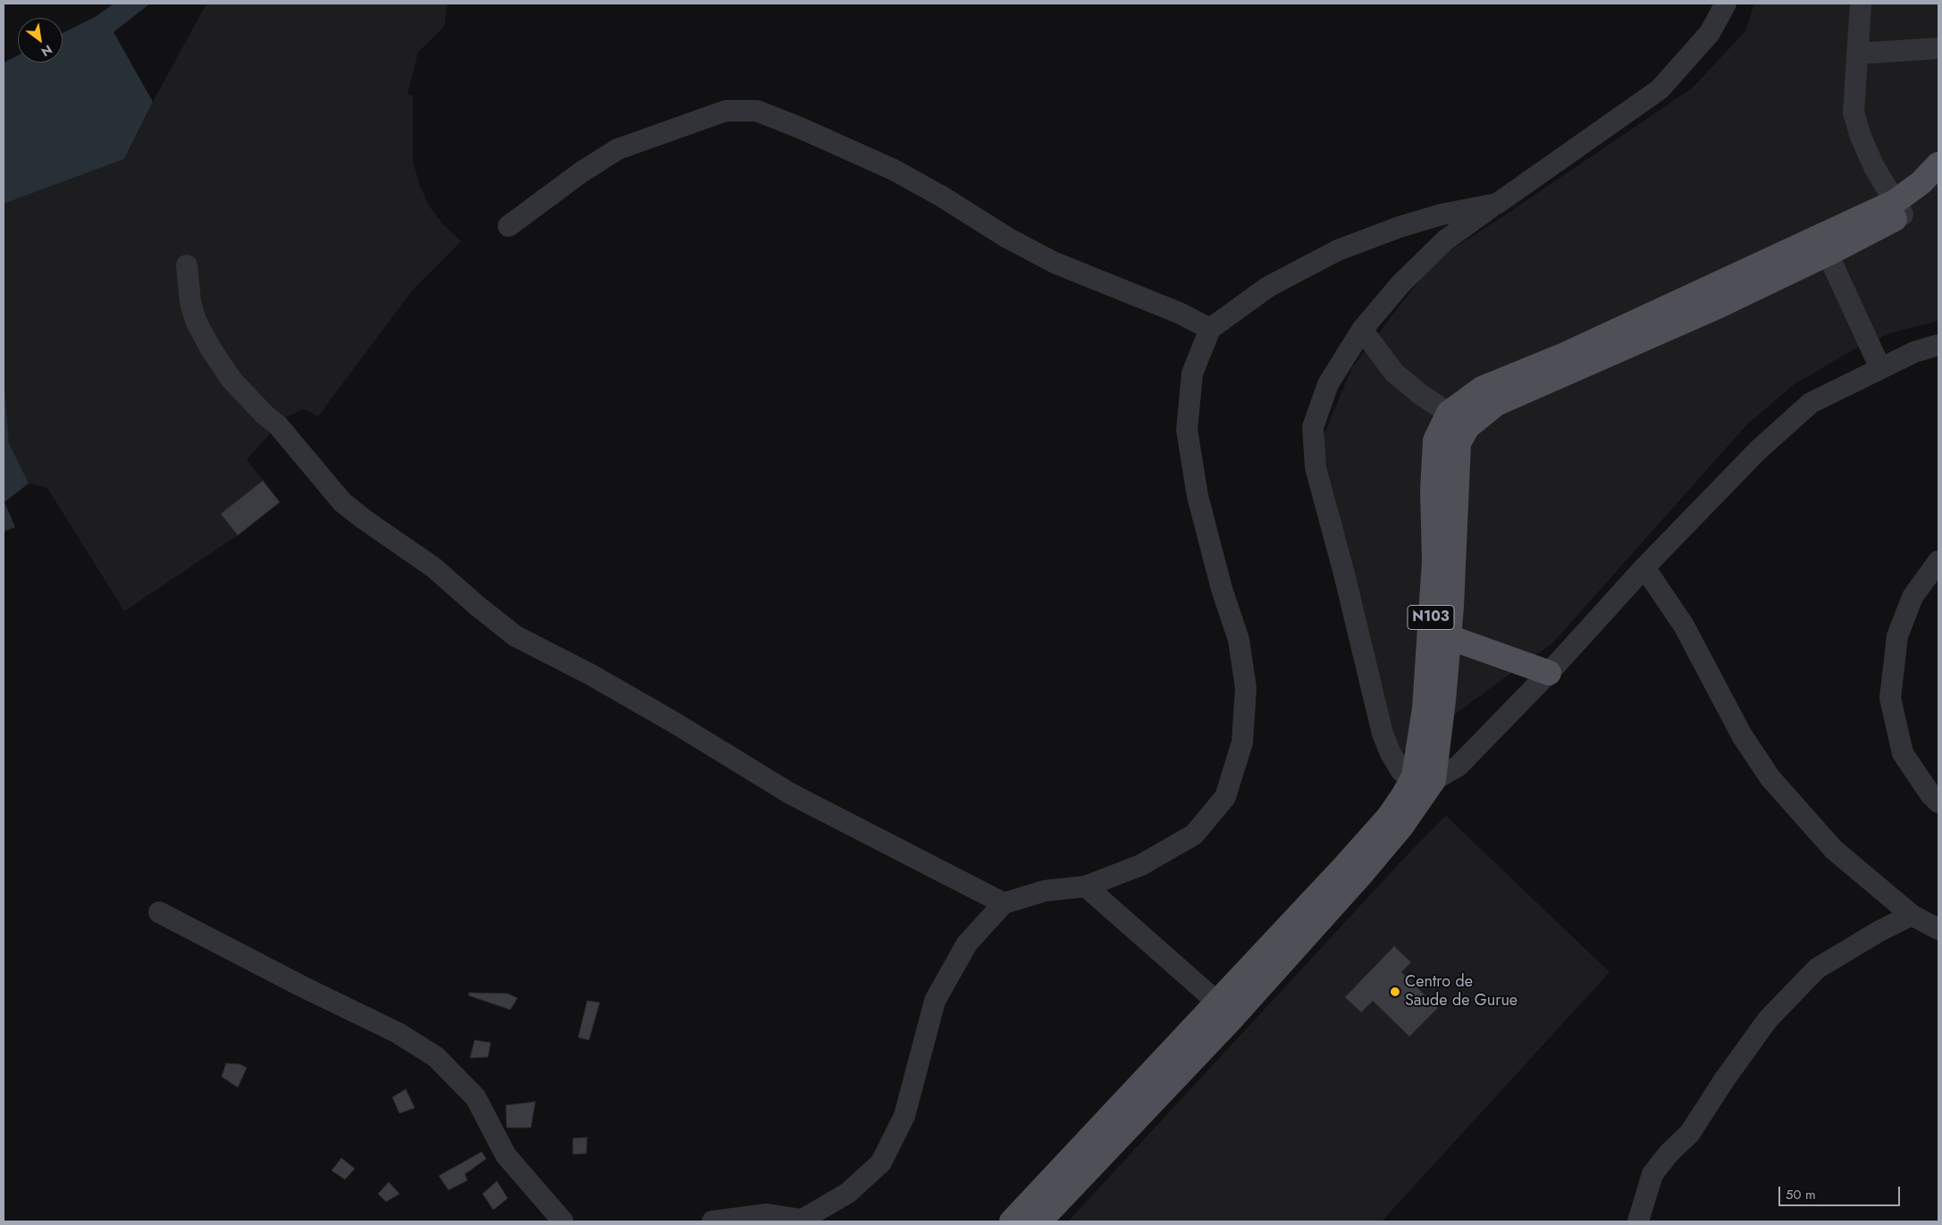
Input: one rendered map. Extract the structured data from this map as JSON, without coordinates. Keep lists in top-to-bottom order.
{
  "streets": {
    "main road": ["N103"]
  },
  "places": ["Centro de Saude de Gurue"],
  "scale_bar": "50 m",
  "north": "bottom right"
}
